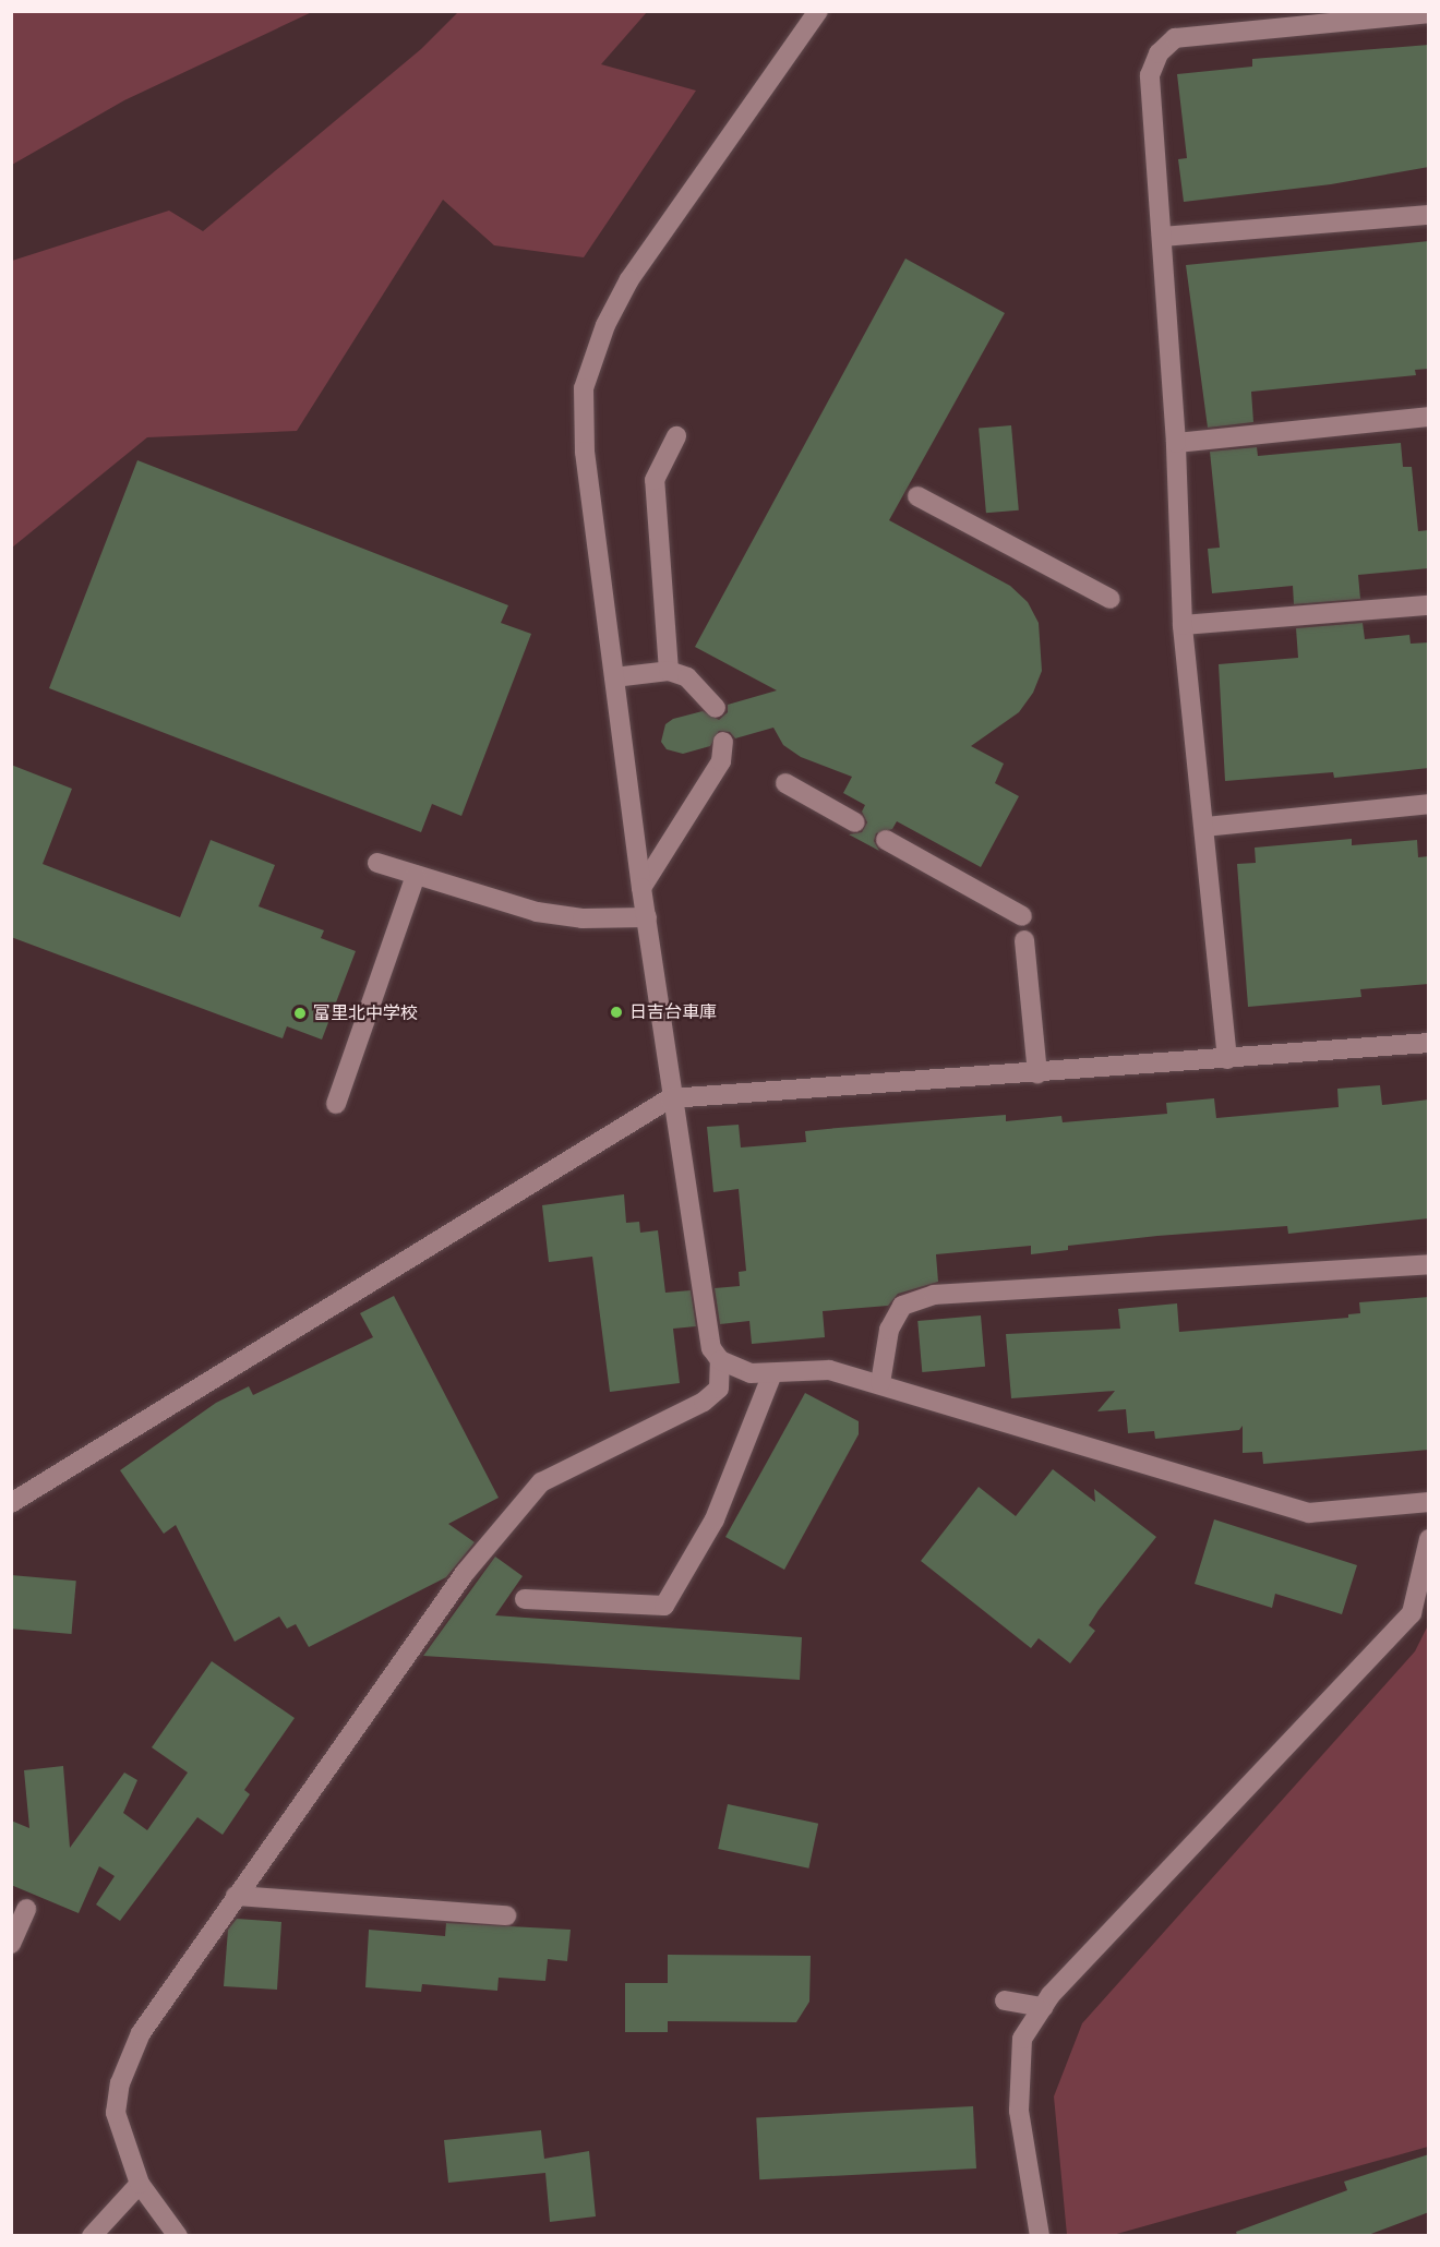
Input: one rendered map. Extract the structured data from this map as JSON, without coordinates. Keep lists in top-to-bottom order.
{
  "places": ["日吉台車庫", "富里北中学校"]
}
